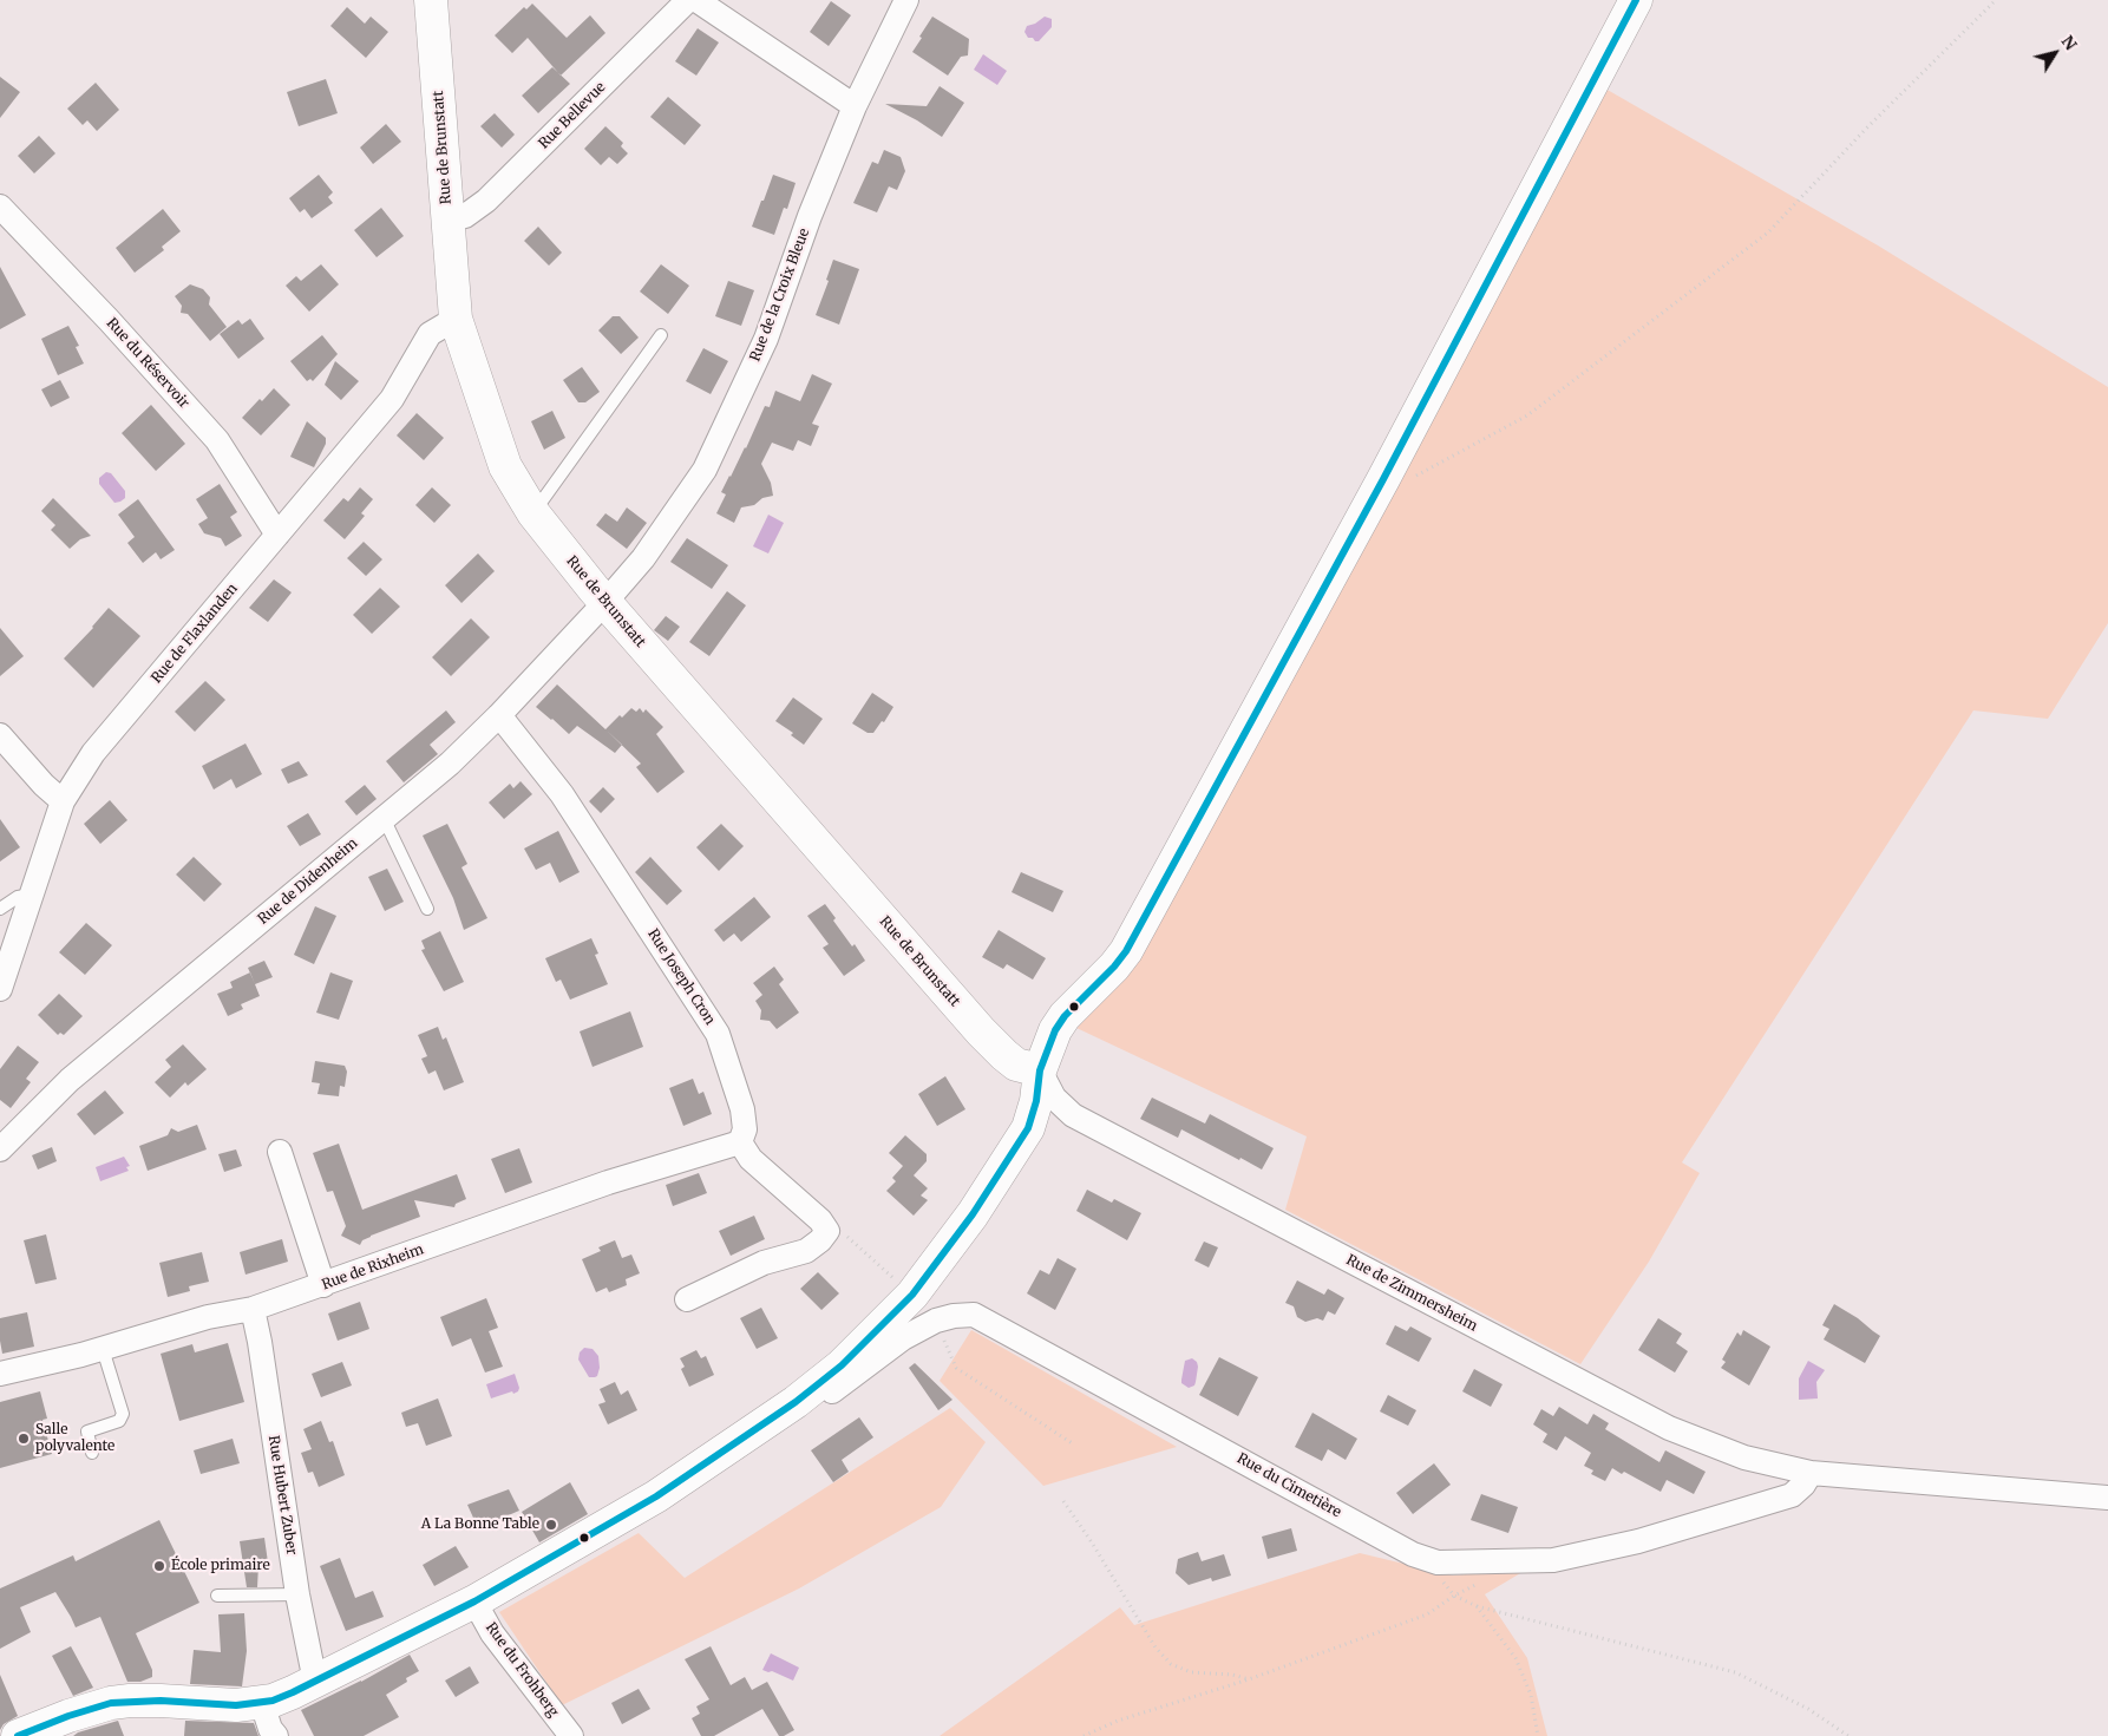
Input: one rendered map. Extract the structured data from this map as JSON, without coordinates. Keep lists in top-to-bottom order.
{
  "streets": {
    "main road": ["Rue de Brunstatt"],
    "street": [
      "Rue Bellevue",
      "Rue de la Croix Bleue",
      "Rue du Réservoir",
      "Rue de Flaxlanden",
      "Rue de Didenheim",
      "Rue Joseph Cron",
      "Rue de Rixheim",
      "Rue de Zimmersheim",
      "Rue du Cimetière",
      "Rue Hubert Zuber",
      "Rue du Frohberg"
    ]
  },
  "crossings": [
    ["Rue Bellevue", "Rue de Brunstatt"],
    ["Rue de Brunstatt", "Rue de la Croix Bleue"],
    ["Rue de Brunstatt", "Rue de Flaxlanden"],
    ["Rue de Brunstatt", "Rue de Didenheim"],
    ["Rue de Brunstatt", "Rue de Zimmersheim"],
    ["Rue de la Croix Bleue", "Rue de Didenheim"],
    ["Rue du Réservoir", "Rue de Flaxlanden"],
    ["Rue de Didenheim", "Rue Joseph Cron"],
    ["Rue Joseph Cron", "Rue de Rixheim"],
    ["Rue de Rixheim", "Rue Hubert Zuber"],
    ["Rue de Zimmersheim", "Rue du Cimetière"]
  ],
  "places": ["Salle polyvalente", "A La Bonne Table", "École primaire"],
  "north": "top right"
}
